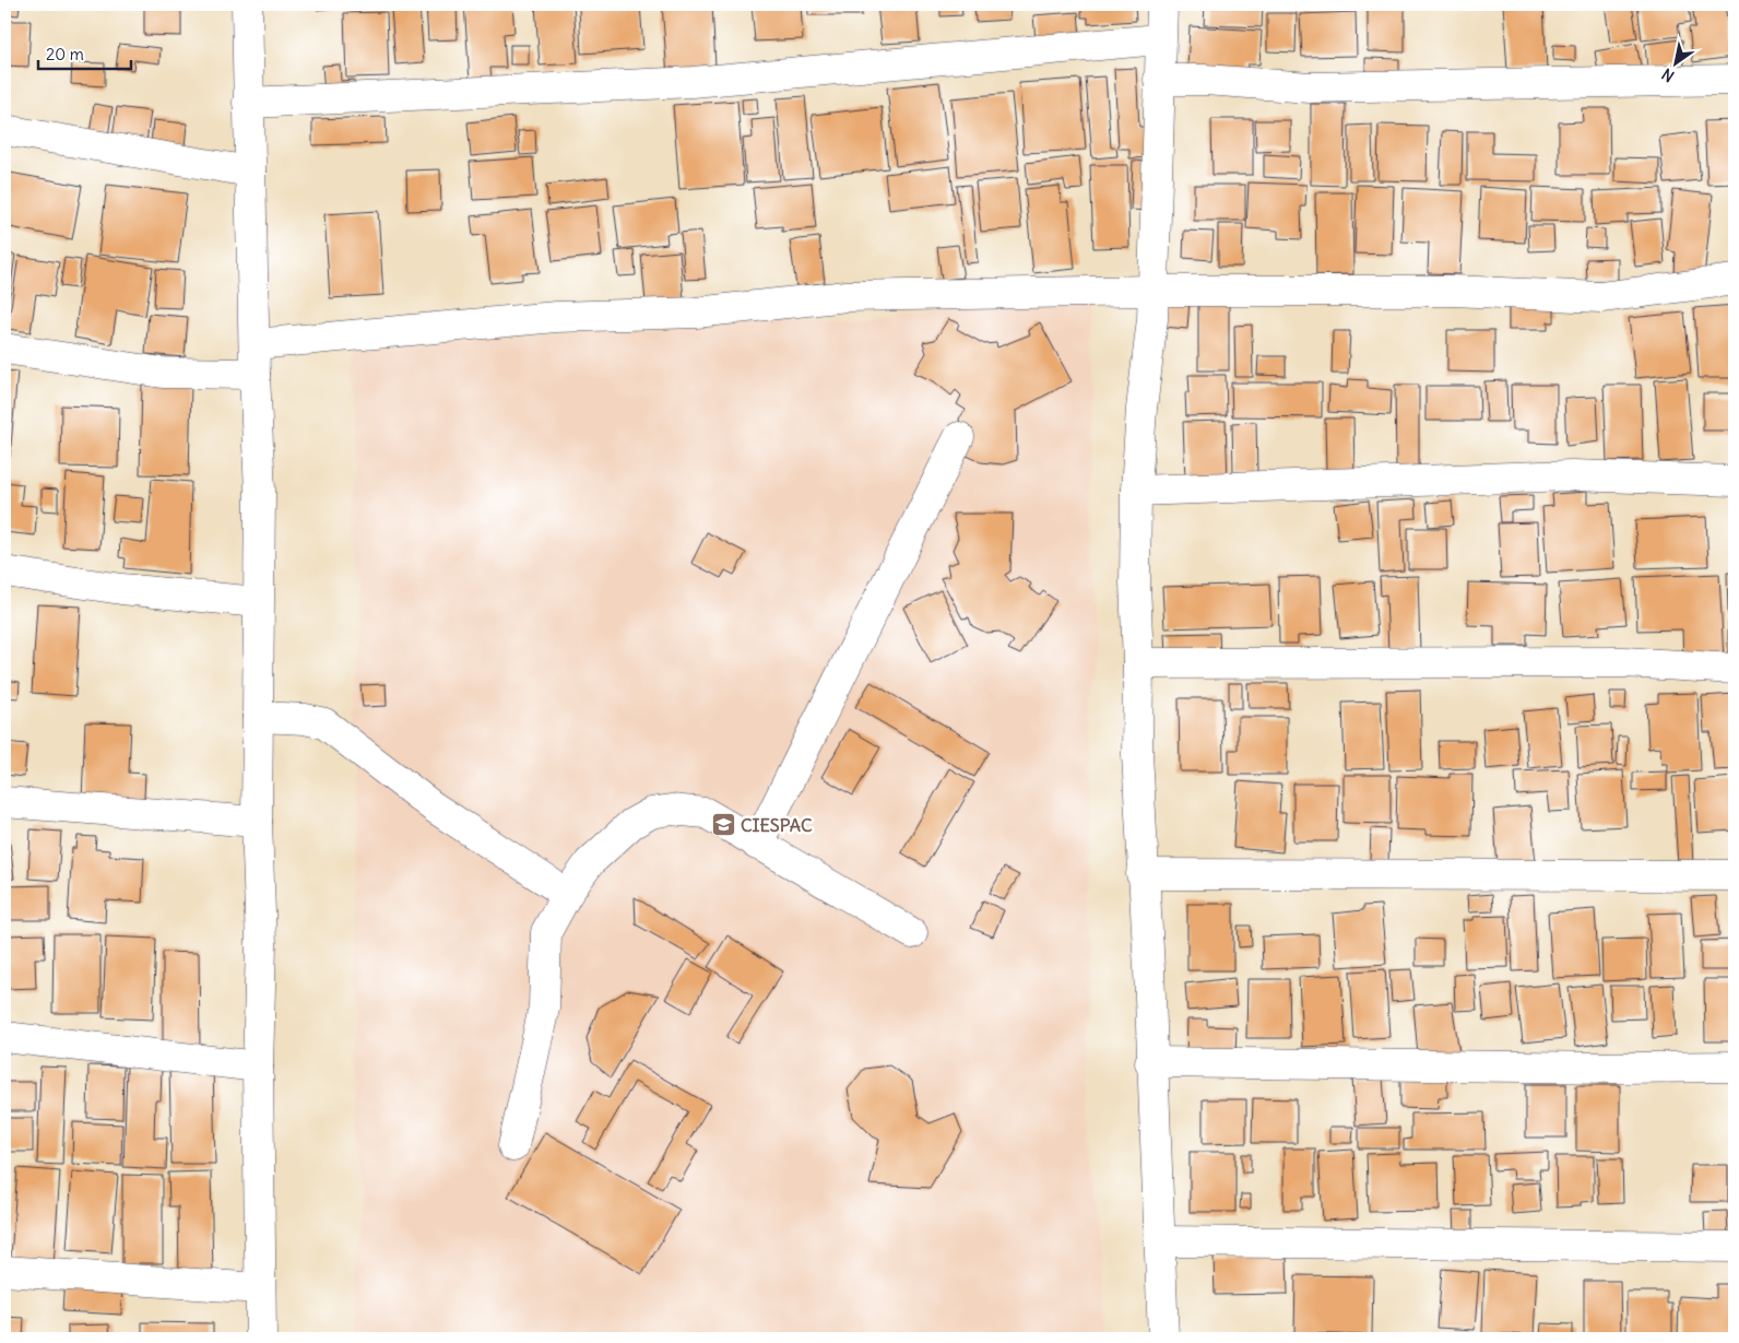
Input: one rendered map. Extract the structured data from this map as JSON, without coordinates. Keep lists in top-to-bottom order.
{
  "places": {
    "school or university": ["CIESPAC"]
  },
  "scale_bar": "20 m",
  "north": "bottom left"
}
